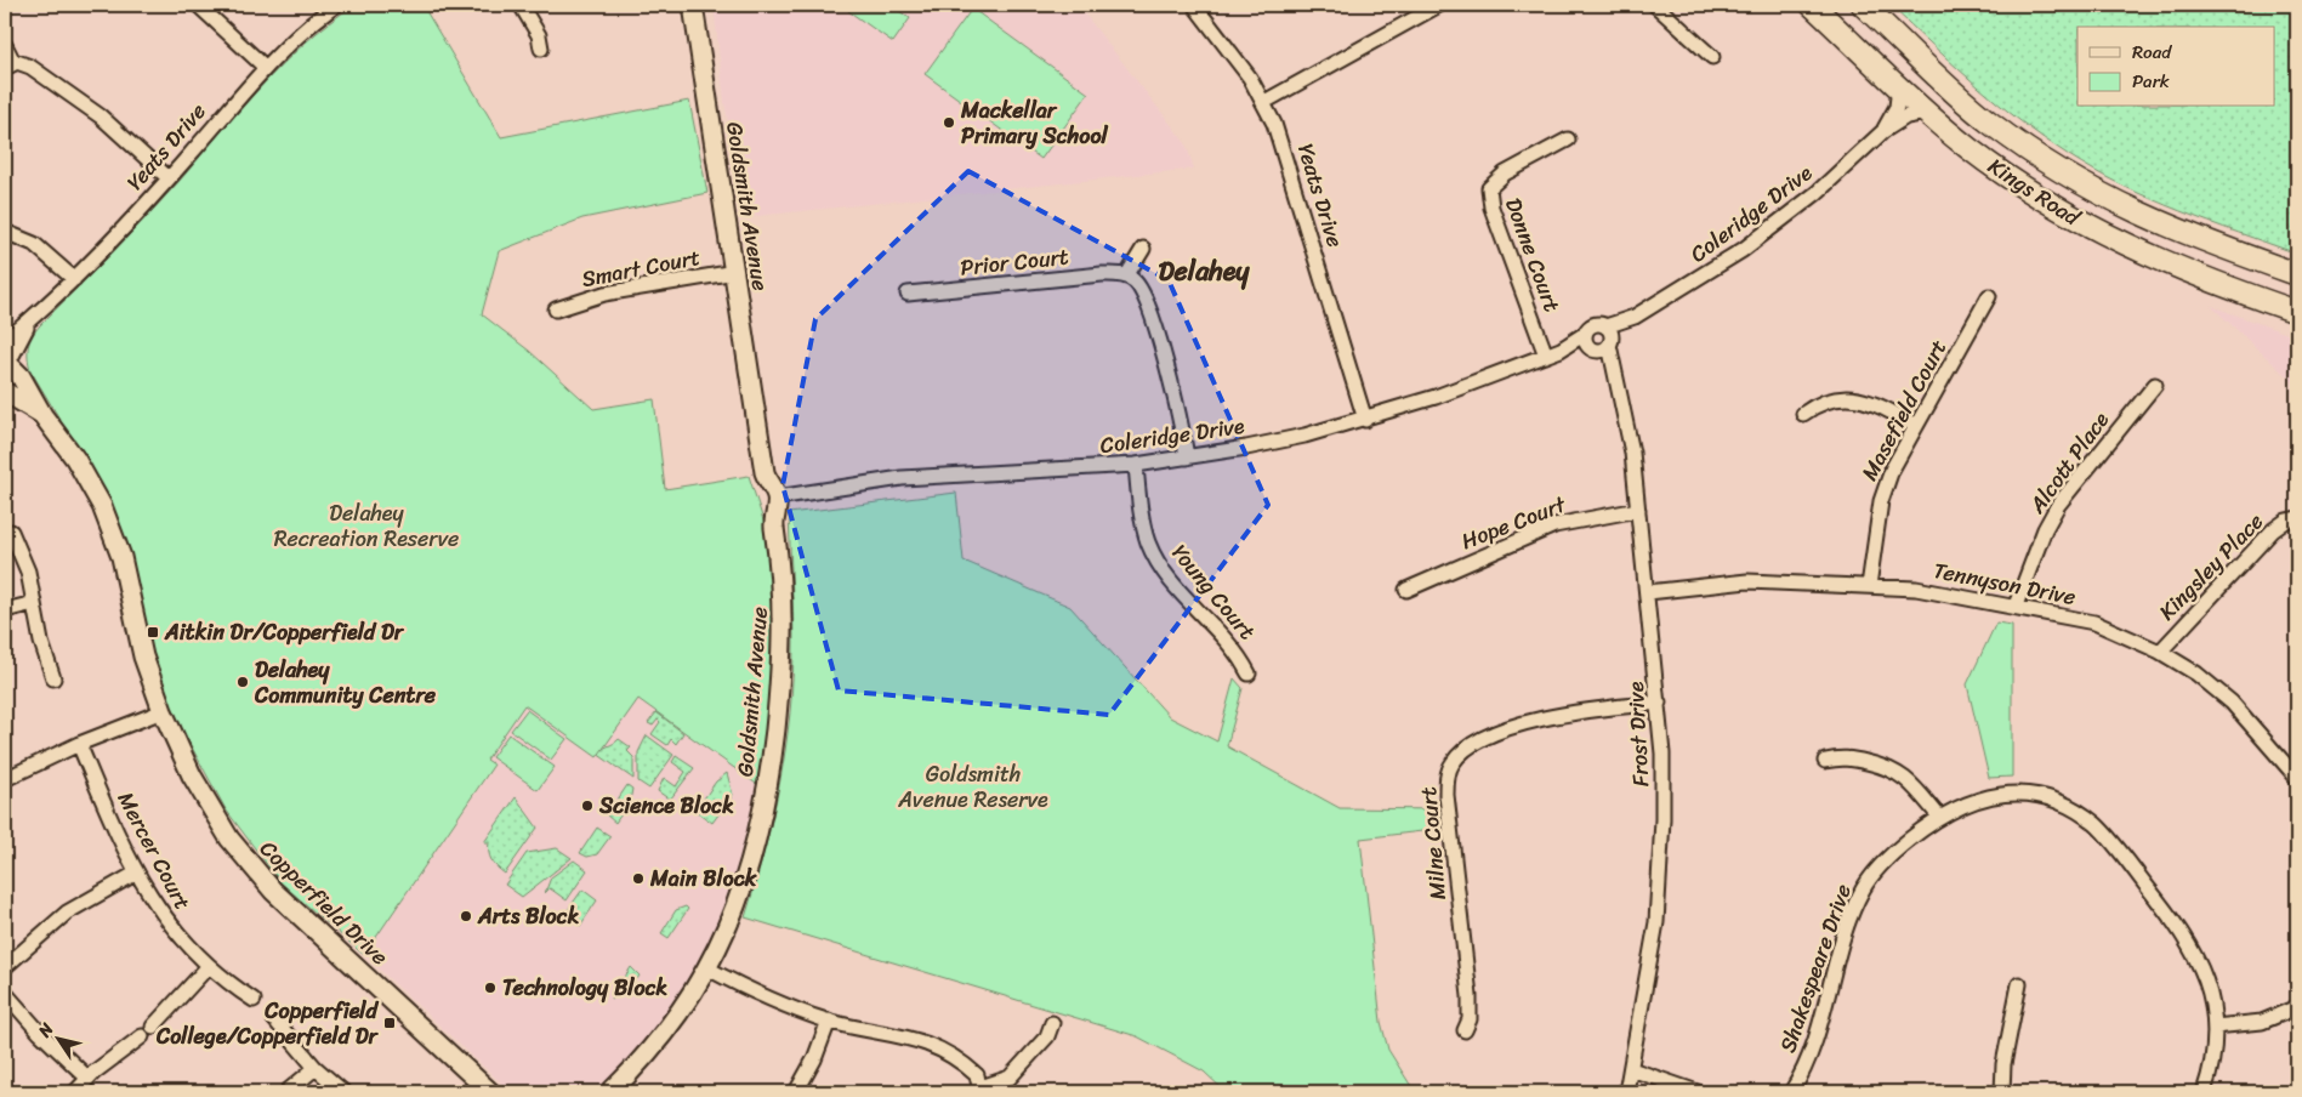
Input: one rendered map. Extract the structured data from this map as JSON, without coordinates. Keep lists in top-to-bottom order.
{
  "streets": {
    "main road": ["Kings Road"],
    "street": [
      "Yeats Drive",
      "Goldsmith Avenue",
      "Coleridge Drive",
      "Donne Court",
      "Prior Court",
      "Smart Court",
      "Masefield Court",
      "Alcott Place",
      "Hope Court",
      "Kingsley Place",
      "Tennyson Drive",
      "Young Court",
      "Frost Drive",
      "Milne Court",
      "Mercer Court",
      "Copperfield Drive",
      "Shakespeare Drive"
    ]
  },
  "crossings": [
    ["Yeats Drive", "Coleridge Drive"],
    ["Yeats Drive", "Copperfield Drive"],
    ["Kings Road", "Coleridge Drive"],
    ["Goldsmith Avenue", "Coleridge Drive"],
    ["Goldsmith Avenue", "Smart Court"],
    ["Coleridge Drive", "Donne Court"],
    ["Coleridge Drive", "Young Court"],
    ["Coleridge Drive", "Frost Drive"],
    ["Masefield Court", "Tennyson Drive"],
    ["Alcott Place", "Tennyson Drive"],
    ["Hope Court", "Frost Drive"],
    ["Kingsley Place", "Tennyson Drive"],
    ["Tennyson Drive", "Frost Drive"],
    ["Frost Drive", "Milne Court"]
  ],
  "districts": ["Delahey"],
  "parks": ["Delahey Recreation Reserve", "Goldsmith Avenue Reserve"],
  "places": {
    "other": [
      "Mackellar Primary School",
      "Delahey Community Centre",
      "Science Block",
      "Main Block",
      "Arts Block",
      "Technology Block"
    ],
    "transit": ["Aitkin Dr/Copperfield Dr", "Copperfield College/Copperfield Dr"]
  },
  "legend": ["Road", "Park"],
  "north": "top left"
}
